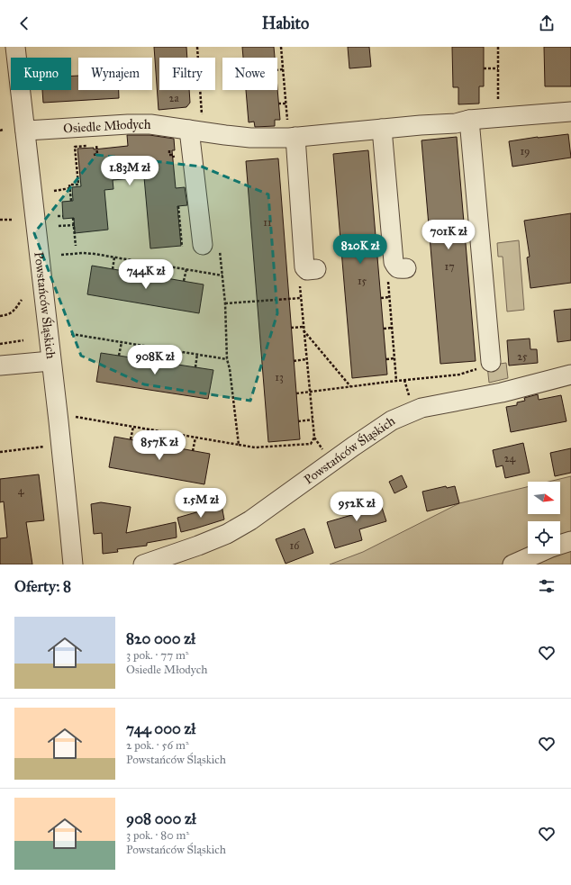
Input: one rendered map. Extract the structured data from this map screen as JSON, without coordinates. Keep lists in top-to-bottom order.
{
  "streets": {
    "street": ["Osiedle Młodych", "Powstańców Śląskich"]
  },
  "crossings": [
    ["Osiedle Młodych", "Powstańców Śląskich"]
  ],
  "house_numbers": [
    "2a",
    "19",
    "11",
    "17",
    "15",
    "25",
    "13",
    "24",
    "4",
    "16"
  ],
  "north": "right",
  "page": {
    "header": "Habito",
    "chip": [
      "Kupno",
      "Wynajem",
      "Filtry",
      "Nowe"
    ],
    "price": [
      "1.83M zł",
      "701K zł",
      "820K zł",
      "744K zł",
      "908K zł",
      "857K zł",
      "1.5M zł",
      "952K zł"
    ],
    "heading": "Oferty: 8",
    "list": [
      {
        "name": "820 000 zł",
        "note": "3 pok. · 77 m² · Osiedle Młodych"
      },
      {
        "name": "744 000 zł",
        "note": "2 pok. · 56 m² · Powstańców Śląskich"
      },
      {
        "name": "908 000 zł",
        "note": "3 pok. · 80 m² · Powstańców Śląskich"
      }
    ]
  }
}
